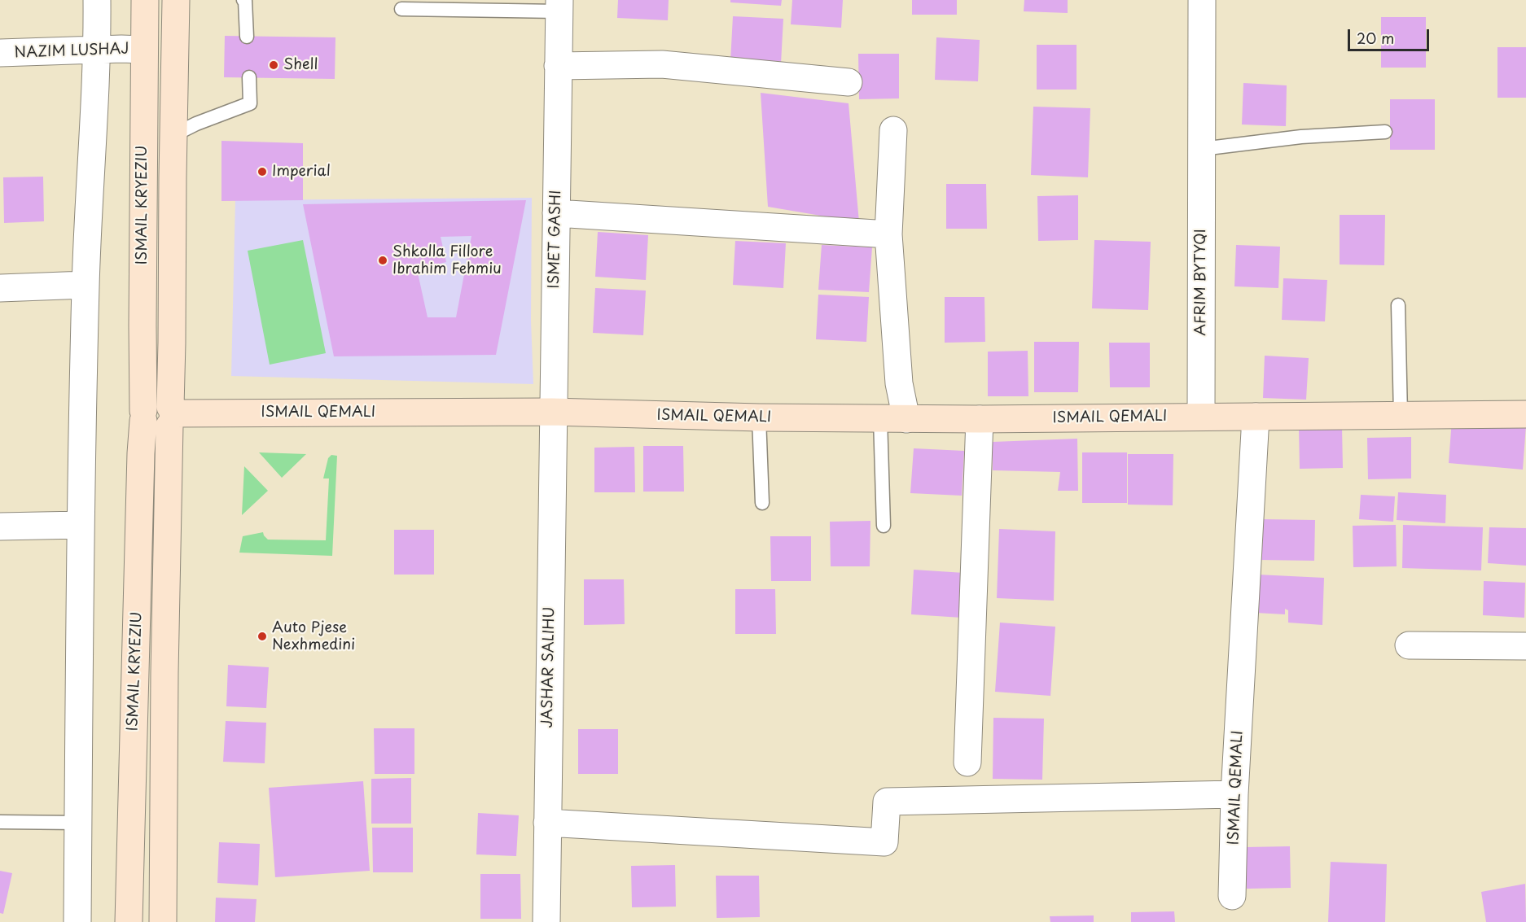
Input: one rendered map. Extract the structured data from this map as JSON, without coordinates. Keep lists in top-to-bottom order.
{
  "streets": {
    "main road": ["ISMAIL KRYEZIU", "ISMAIL QEMALI"],
    "street": [
      "NAZIM LUSHAJ",
      "ISMET GASHI",
      "AFRIM BYTYQI",
      "JASHAR SALIHU"
    ]
  },
  "crossings": [
    ["NAZIM LUSHAJ", "ISMAIL KRYEZIU"],
    ["ISMAIL KRYEZIU", "ISMAIL QEMALI"],
    ["ISMET GASHI", "ISMAIL QEMALI"],
    ["ISMET GASHI", "JASHAR SALIHU"],
    ["AFRIM BYTYQI", "ISMAIL QEMALI"],
    ["ISMAIL QEMALI", "JASHAR SALIHU"]
  ],
  "places": [
    "Shell",
    "Imperial",
    "Shkolla Fillore Ibrahim Fehmiu",
    "Auto Pjese Nexhmedini"
  ],
  "scale_bar": "20 m"
}
